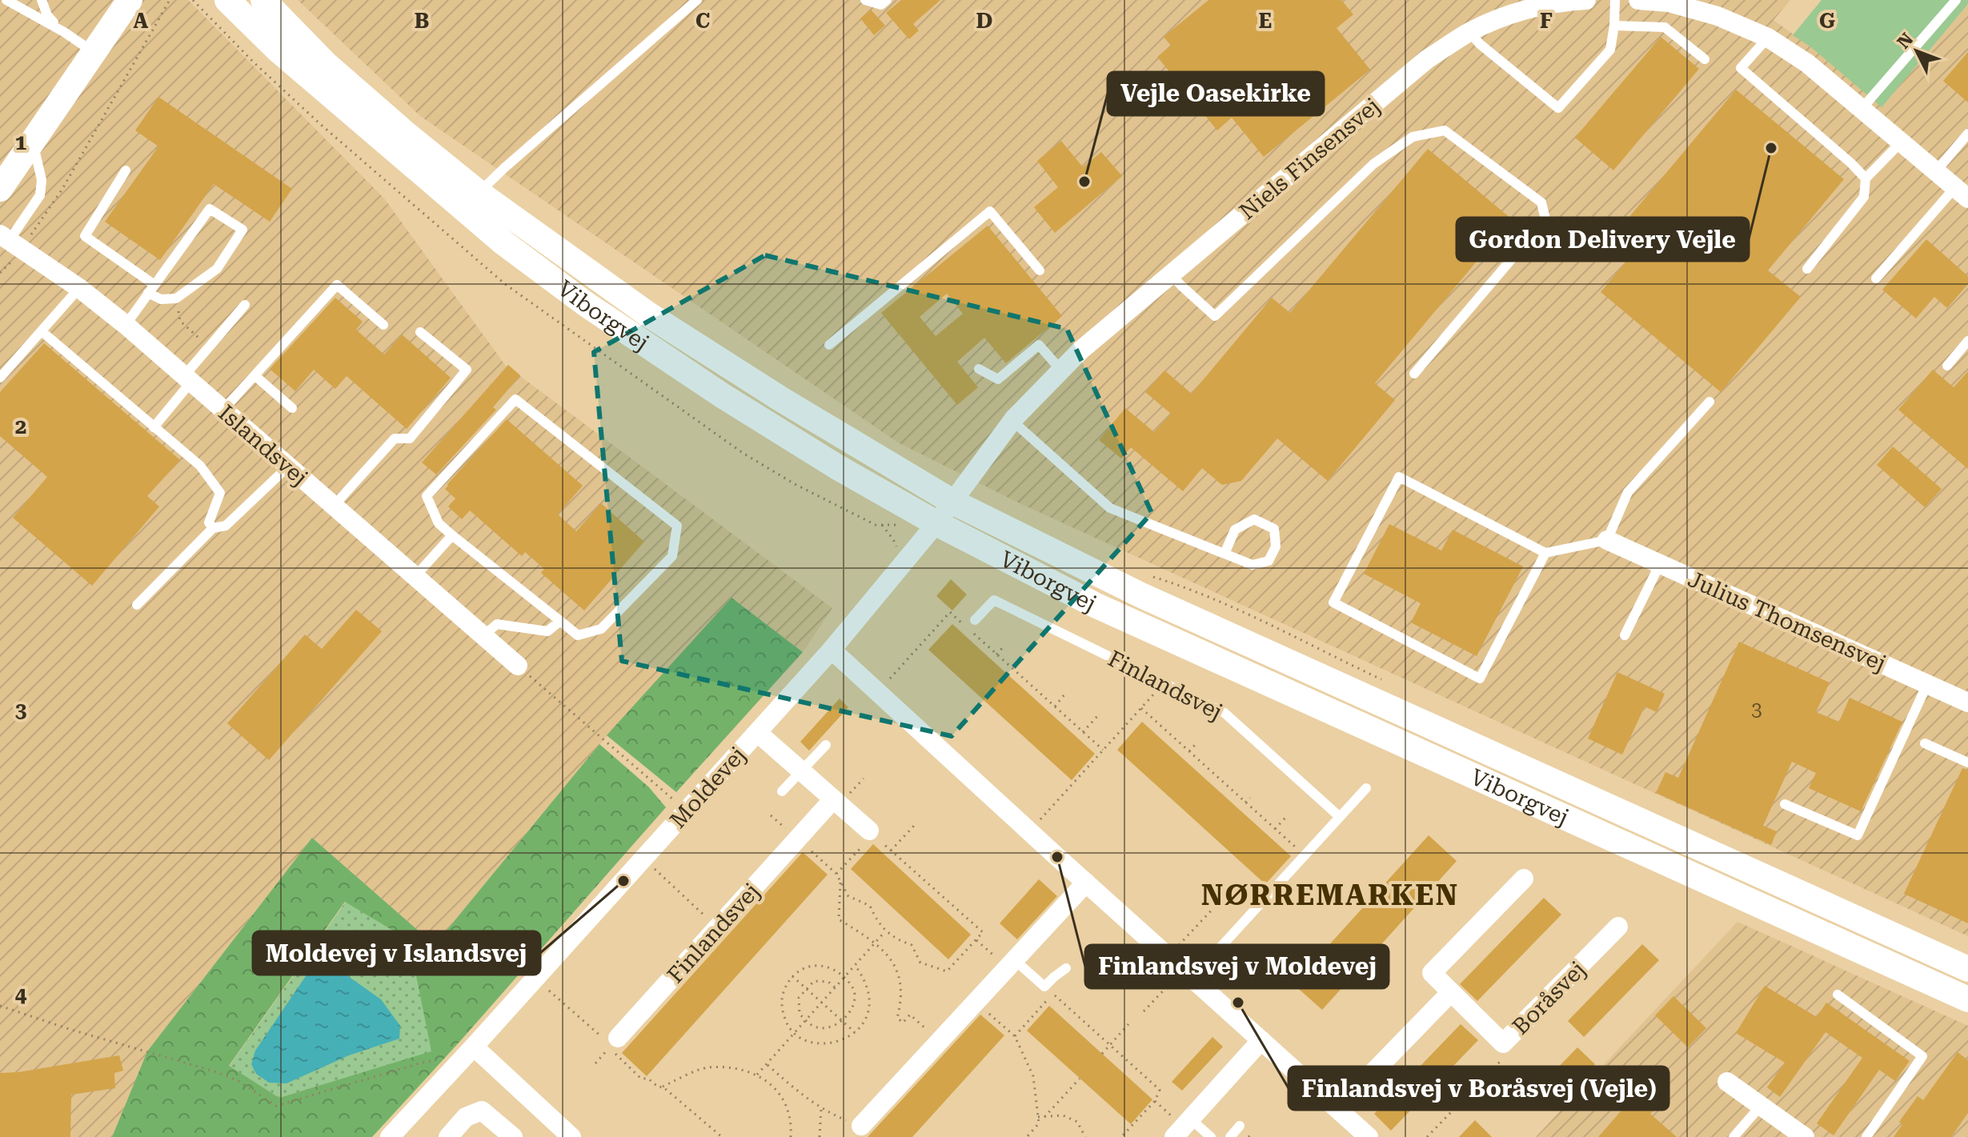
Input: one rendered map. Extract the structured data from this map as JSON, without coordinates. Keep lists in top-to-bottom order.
{
  "streets": {
    "street": [
      "Niels Finsensvej",
      "Viborgvej",
      "Islandsvej",
      "Julius Thomsensvej",
      "Finlandsvej",
      "Moldevej",
      "Boråsvej"
    ]
  },
  "crossings": [
    ["Niels Finsensvej", "Viborgvej"],
    ["Niels Finsensvej", "Moldevej"],
    ["Viborgvej", "Moldevej"]
  ],
  "districts": ["NØRREMARKEN"],
  "places": [
    "Gordon Delivery Vejle",
    "Vejle Oasekirke",
    "Finlandsvej v Moldevej",
    "Moldevej v Islandsvej",
    "Finlandsvej v Boråsvej (Vejle)"
  ],
  "house_numbers": ["3"],
  "north": "top left",
  "grid": {
    "columns": [
      "A",
      "B",
      "C",
      "D",
      "E",
      "F",
      "G"
    ],
    "rows": [
      "1",
      "2",
      "3",
      "4"
    ]
  }
}
